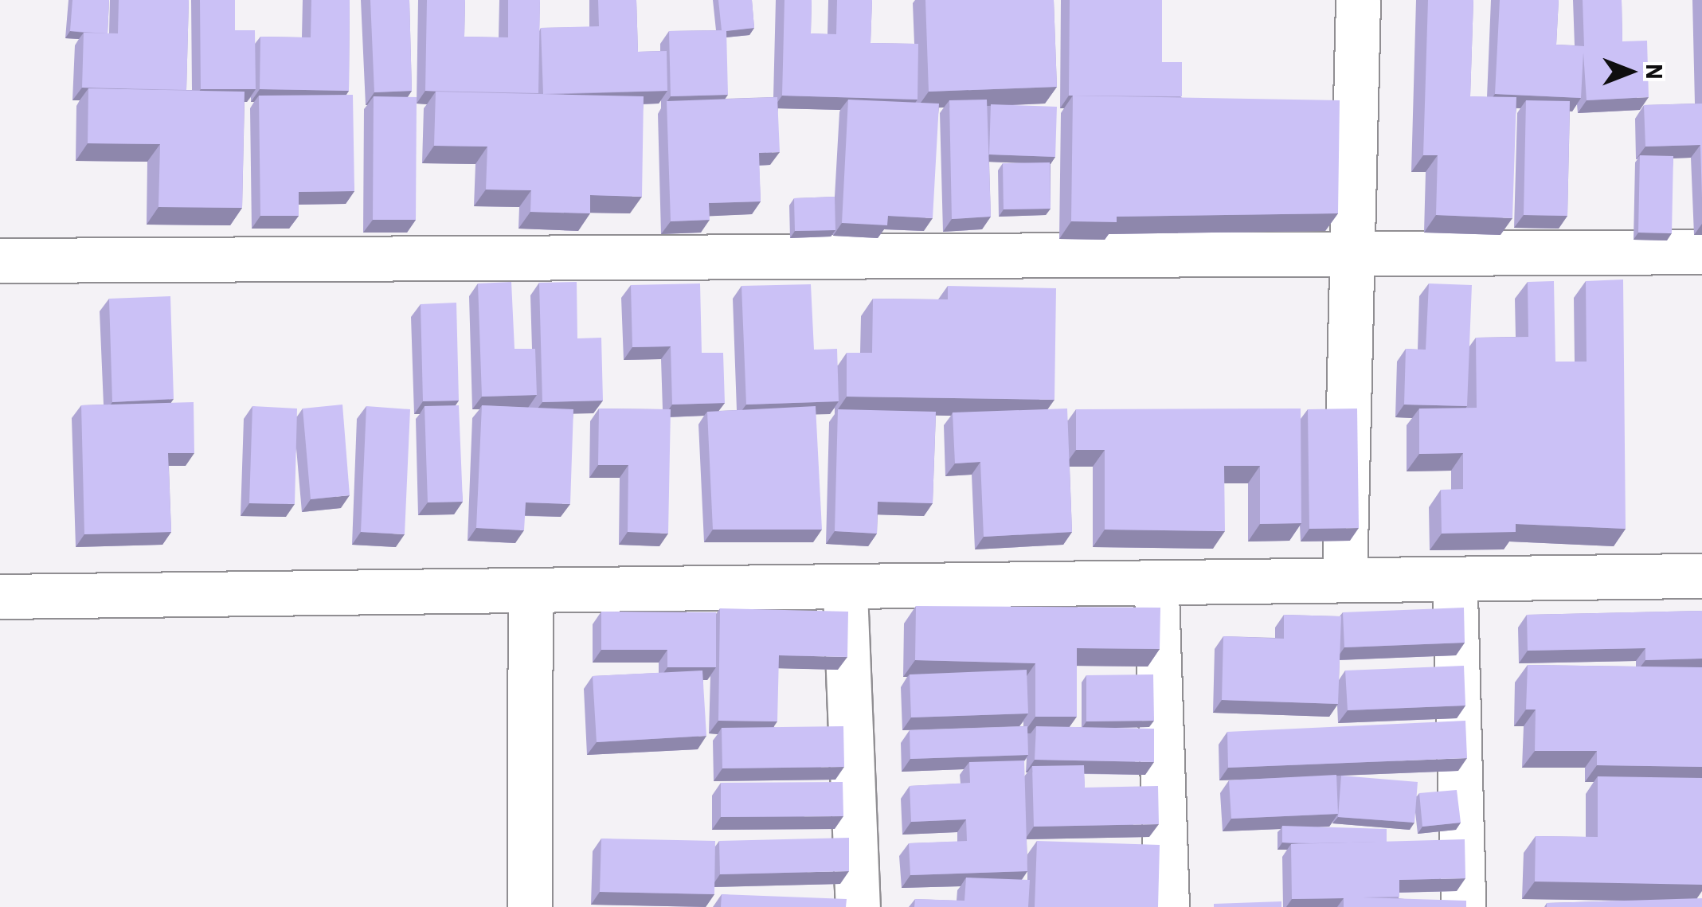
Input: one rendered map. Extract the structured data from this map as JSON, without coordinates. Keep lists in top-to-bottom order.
{
  "north": "right"
}
